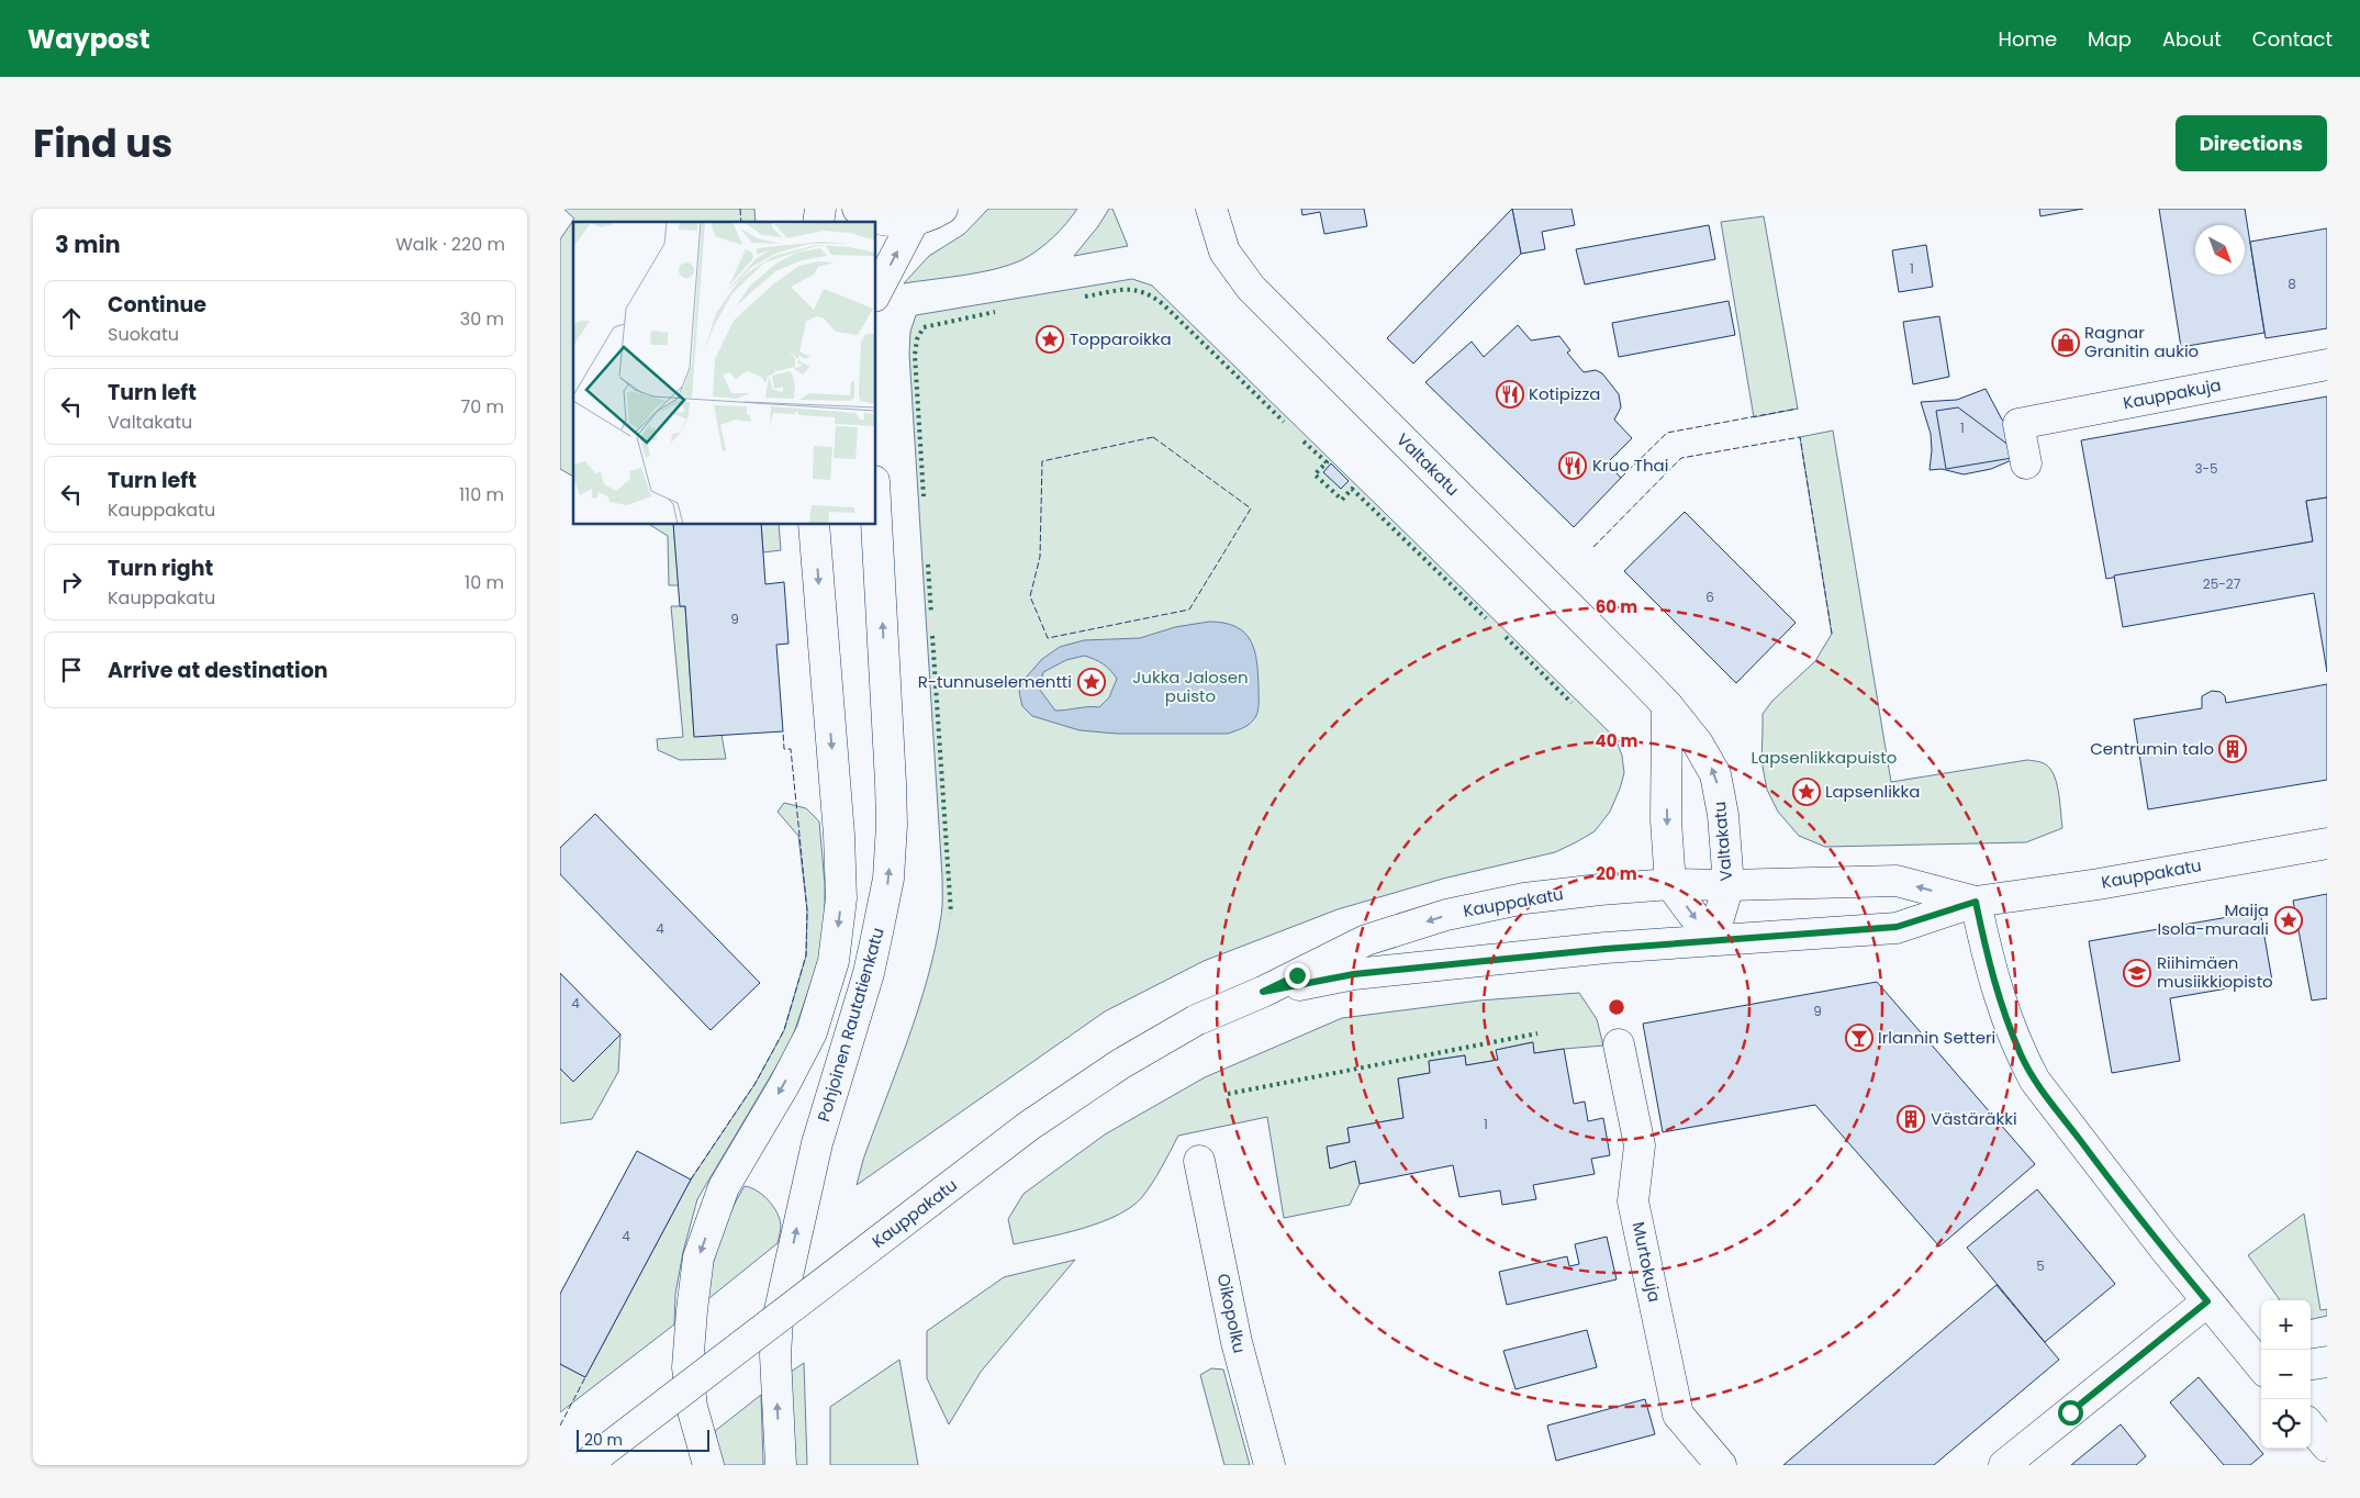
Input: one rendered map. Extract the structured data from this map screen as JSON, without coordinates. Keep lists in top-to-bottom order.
{
  "streets": {
    "street": [
      "Kauppakuja",
      "Valtakatu",
      "Kauppakatu",
      "Pohjoinen Rautatienkatu",
      "Murtokuja",
      "Oikopolku"
    ]
  },
  "crossings": [
    ["Valtakatu", "Kauppakatu"]
  ],
  "parks": ["Jukka Jalosen puisto", "Lapsenlikkapuisto"],
  "places": {
    "place": [
      "Topparoikka",
      "R-tunnuselementti",
      "Lapsenlikka",
      "Maija Isola-muraali"
    ],
    "shop": ["Ragnar Granitin aukio"],
    "restaurant": ["Kotipizza", "Kruo Thai"],
    "building": ["Centrumin talo", "Västäräkki"],
    "school or university": ["Riihimäen musiikkiopisto"],
    "bar": ["Irlannin Setteri"]
  },
  "house_numbers": [
    "1",
    "8",
    "1",
    "3-5",
    "25-27",
    "6",
    "9",
    "4",
    "4",
    "9",
    "1",
    "4",
    "5"
  ],
  "scale_bar": "20 m",
  "north": "bottom right",
  "page": {
    "header": "Waypost",
    "nav": [
      "Home",
      "Map",
      "About",
      "Contact"
    ],
    "title": "Find us",
    "buttons": "Directions",
    "heading": ["3 min", "Walk · 220 m"],
    "list": [
      ["Continue", "Suokatu", "30 m"],
      ["Turn left", "Valtakatu", "70 m"],
      ["Turn left", "Kauppakatu", "110 m"],
      ["Turn right", "Kauppakatu", "10 m"],
      "Arrive at destination"
    ],
    "map_buttons": ["+", "−"],
    "scale": "20 m"
  },
  "rings": ["60 m", "40 m", "20 m"]
}
